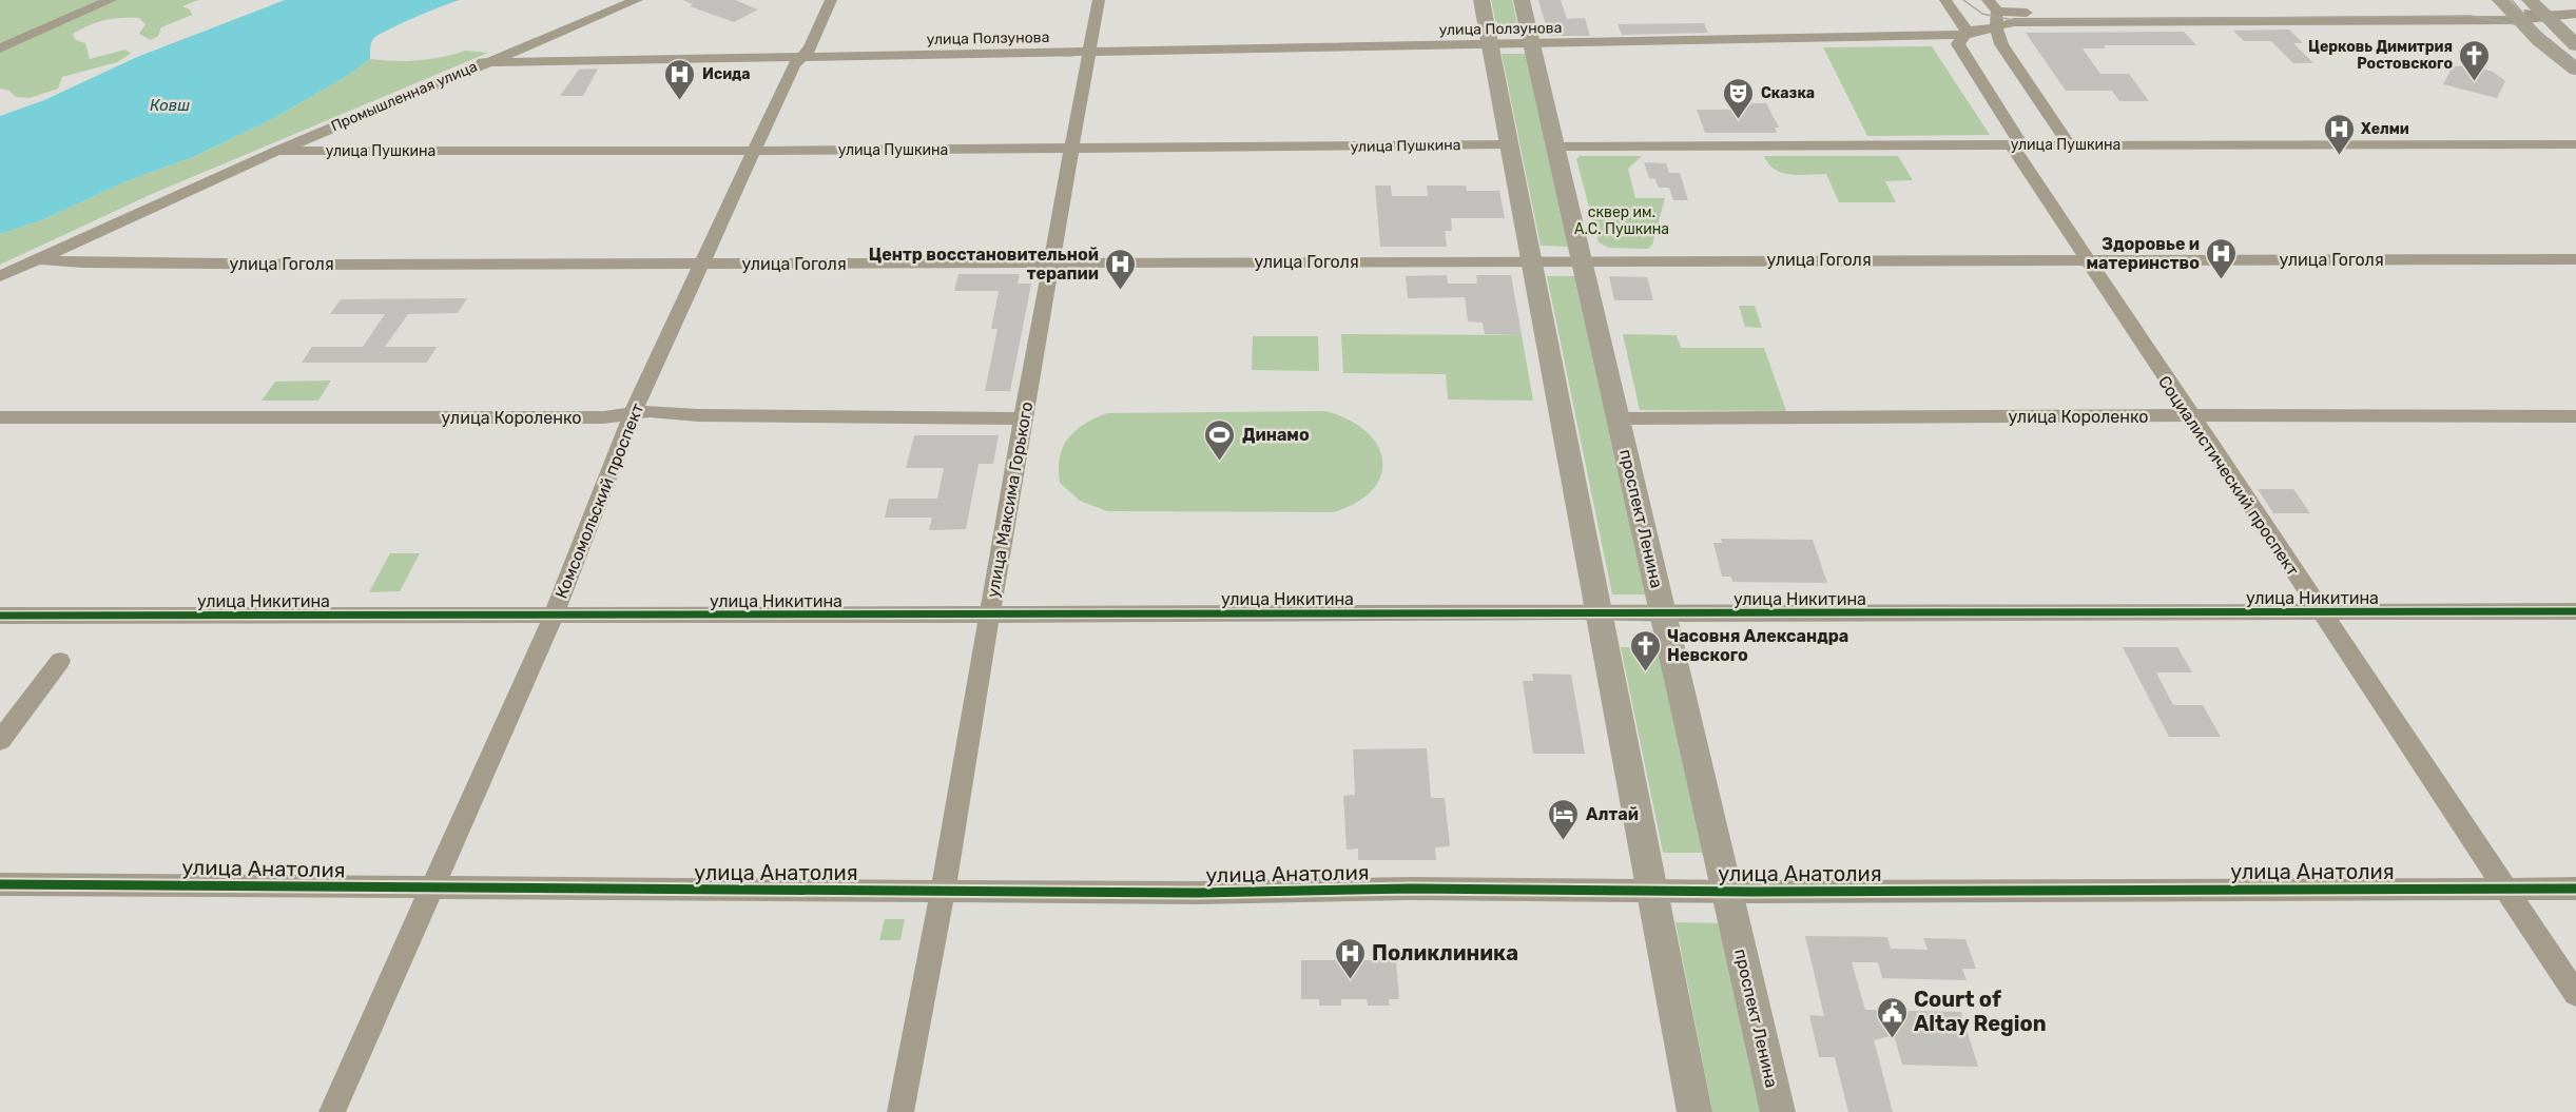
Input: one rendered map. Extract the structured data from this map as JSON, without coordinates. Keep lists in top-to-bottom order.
{
  "streets": {
    "main road": ["проспект Ленина"],
    "street": [
      "улица Ползунова",
      "Промышленная улица",
      "улица Пушкина",
      "улица Гоголя",
      "улица Короленко",
      "Социалистический проспект",
      "улица Максима Горького",
      "Комсомольский проспект",
      "улица Никитина",
      "улица Анатолия"
    ]
  },
  "crossings": [
    ["улица Ползунова", "Промышленная улица"],
    ["улица Ползунова", "Социалистический проспект"],
    ["улица Ползунова", "улица Максима Горького"],
    ["улица Ползунова", "Комсомольский проспект"],
    ["улица Ползунова", "проспект Ленина"],
    ["Промышленная улица", "улица Пушкина"],
    ["Промышленная улица", "улица Гоголя"],
    ["улица Пушкина", "Социалистический проспект"],
    ["улица Пушкина", "улица Максима Горького"],
    ["улица Пушкина", "Комсомольский проспект"],
    ["улица Пушкина", "проспект Ленина"],
    ["улица Гоголя", "Социалистический проспект"],
    ["улица Гоголя", "улица Максима Горького"],
    ["улица Гоголя", "Комсомольский проспект"],
    ["улица Гоголя", "проспект Ленина"],
    ["улица Короленко", "Социалистический проспект"],
    ["улица Короленко", "улица Максима Горького"],
    ["улица Короленко", "Комсомольский проспект"],
    ["улица Короленко", "проспект Ленина"],
    ["Социалистический проспект", "улица Никитина"],
    ["Социалистический проспект", "улица Анатолия"],
    ["улица Максима Горького", "улица Никитина"],
    ["улица Максима Горького", "улица Анатолия"],
    ["Комсомольский проспект", "улица Никитина"],
    ["Комсомольский проспект", "улица Анатолия"],
    ["проспект Ленина", "улица Никитина"],
    ["проспект Ленина", "улица Анатолия"]
  ],
  "water": ["Ковш"],
  "parks": ["сквер им. А.С. Пушкина"],
  "places": {
    "church": ["Церковь Димитрия Ростовского", "Часовня Александра Невского"],
    "hospital": [
      "Исида",
      "Хелми",
      "Здоровье и материнство",
      "Центр восстановительной терапии",
      "Поликлиника"
    ],
    "theatre": ["Сказка"],
    "sports": ["Динамо"],
    "hotel": ["Алтай"],
    "public building": ["Court of Altay Region"]
  }
}
